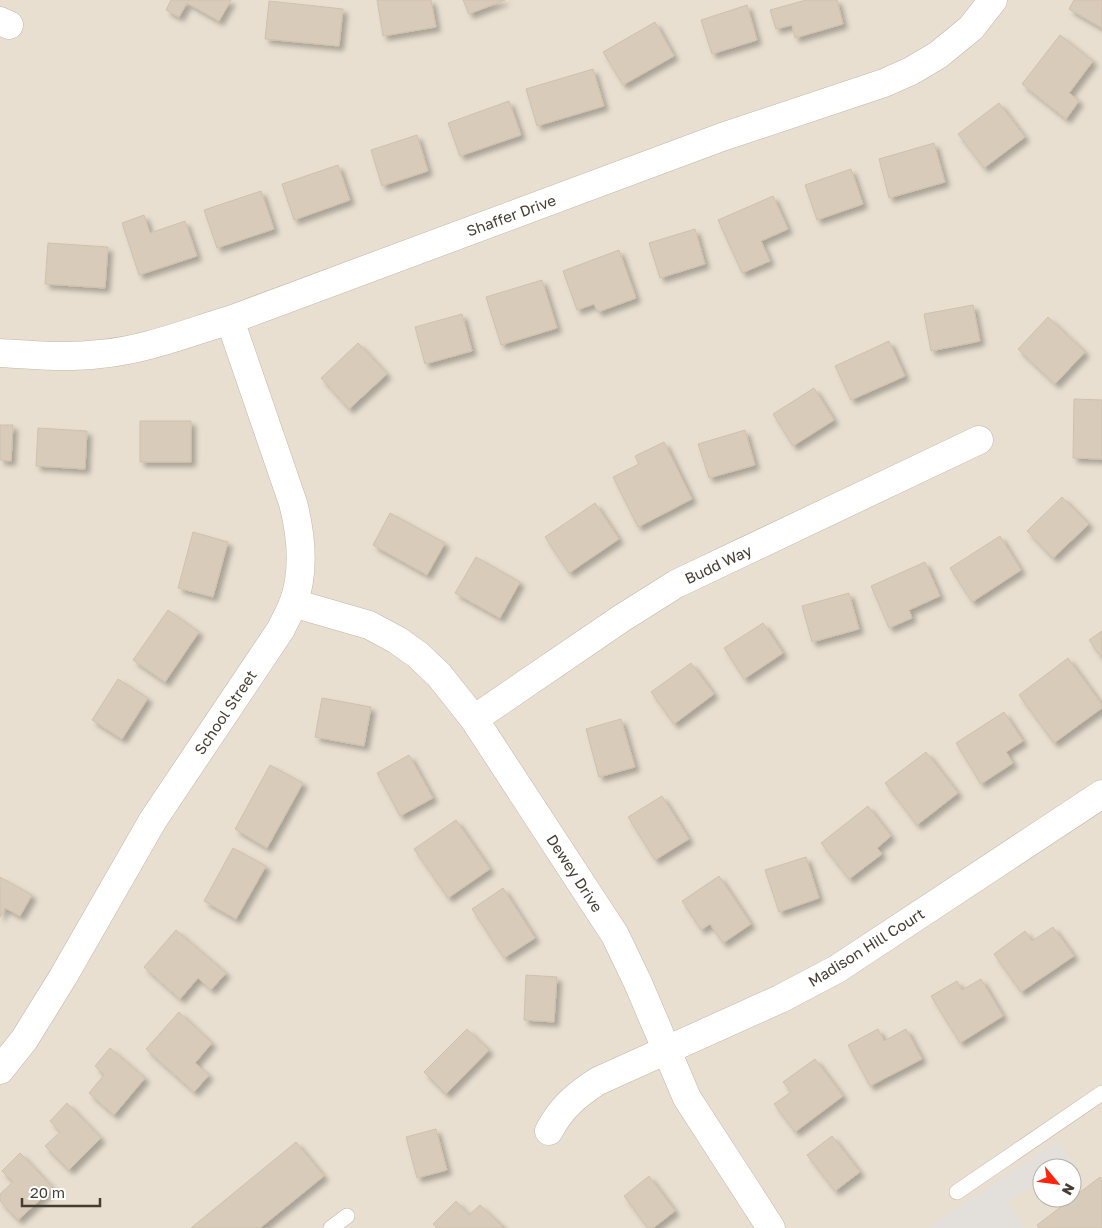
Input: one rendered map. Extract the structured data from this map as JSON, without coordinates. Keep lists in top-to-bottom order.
{
  "streets": {
    "street": [
      "Shaffer Drive",
      "Budd Way",
      "School Street",
      "Dewey Drive",
      "Madison Hill Court"
    ]
  },
  "crossings": [
    ["Shaffer Drive", "School Street"],
    ["Budd Way", "Dewey Drive"],
    ["School Street", "Dewey Drive"],
    ["Dewey Drive", "Madison Hill Court"]
  ],
  "scale_bar": "20 m",
  "north": "bottom right"
}
